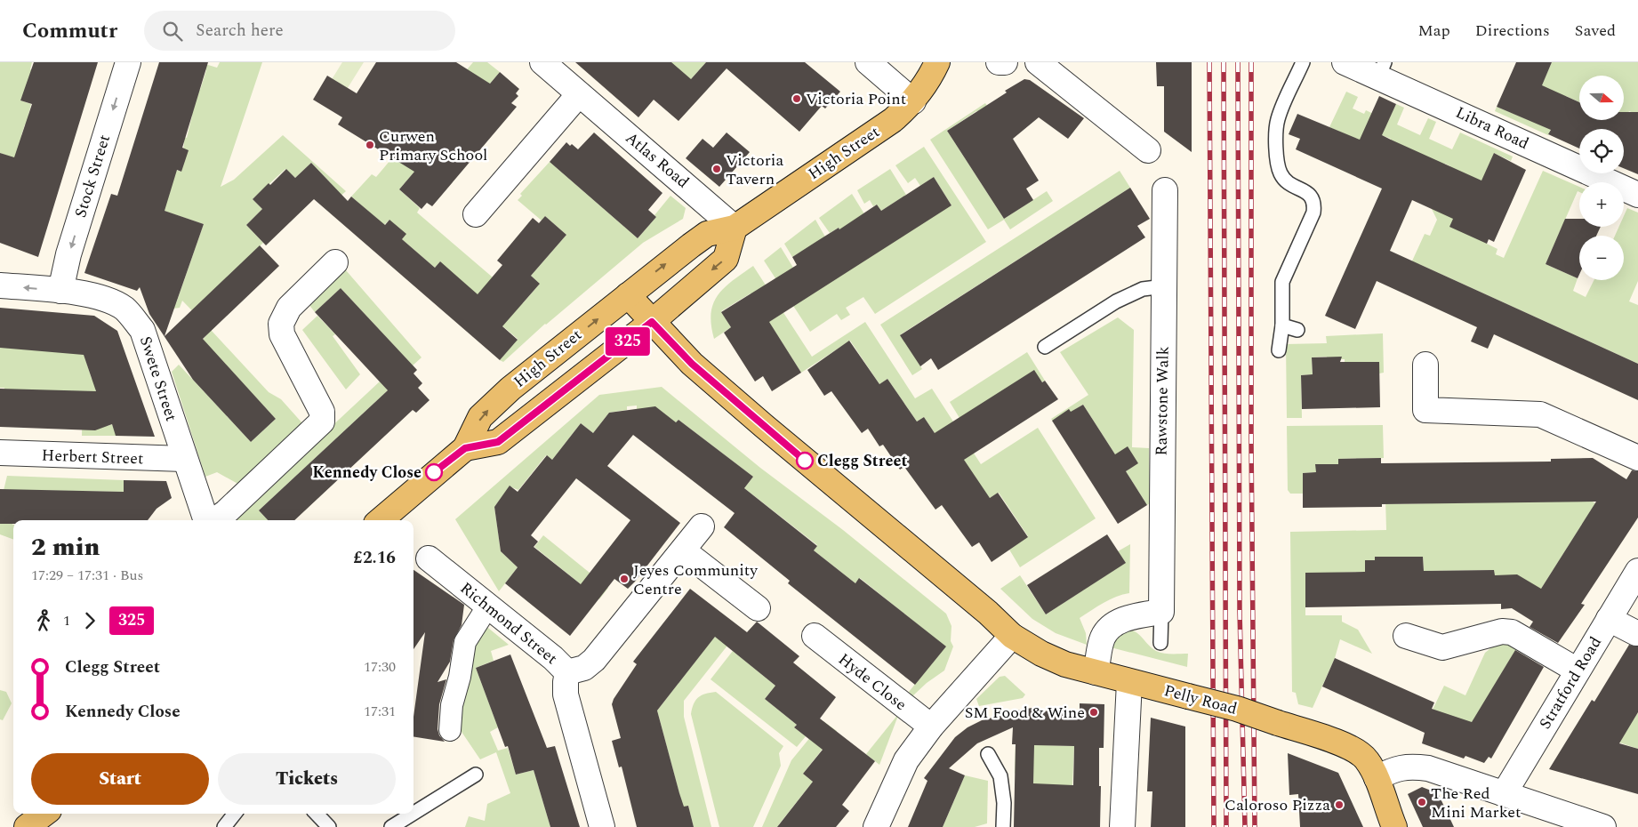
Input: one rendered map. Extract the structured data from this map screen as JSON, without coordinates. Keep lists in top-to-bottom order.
{
  "streets": {
    "main road": ["High Street", "Pelly Road"],
    "street": [
      "Libra Road",
      "Atlas Road",
      "Stock Street",
      "Swete Street",
      "Rawstone Walk",
      "Herbert Street",
      "Richmond Street",
      "Hyde Close",
      "Stratford Road"
    ]
  },
  "crossings": [
    ["High Street", "Atlas Road"],
    ["Stock Street", "Swete Street"],
    ["Swete Street", "Herbert Street"]
  ],
  "one_way": ["Stock Street"],
  "places": [
    "Victoria Point",
    "Curwen Primary School",
    "Victoria Tavern",
    "Clegg Street",
    "Kennedy Close",
    "Jeyes Community Centre",
    "SM Food & Wine",
    "The Red Mini Market",
    "Caloroso Pizza"
  ],
  "lines": ["bus line 325"],
  "north": "right",
  "page": {
    "header": "Commutr",
    "search": "Search here",
    "nav": ["Map", "Directions", "Saved"],
    "on_map": "325",
    "map_buttons": ["+", "−"],
    "heading": ["2 min", "17:29 – 17:31 · Bus", "£2.16"],
    "legs": ["1", "325"],
    "list": [
      {
        "name": "Clegg Street",
        "value": "17:30"
      },
      {
        "name": "Kennedy Close",
        "value": "17:31"
      }
    ],
    "buttons": ["Start", "Tickets"]
  }
}
